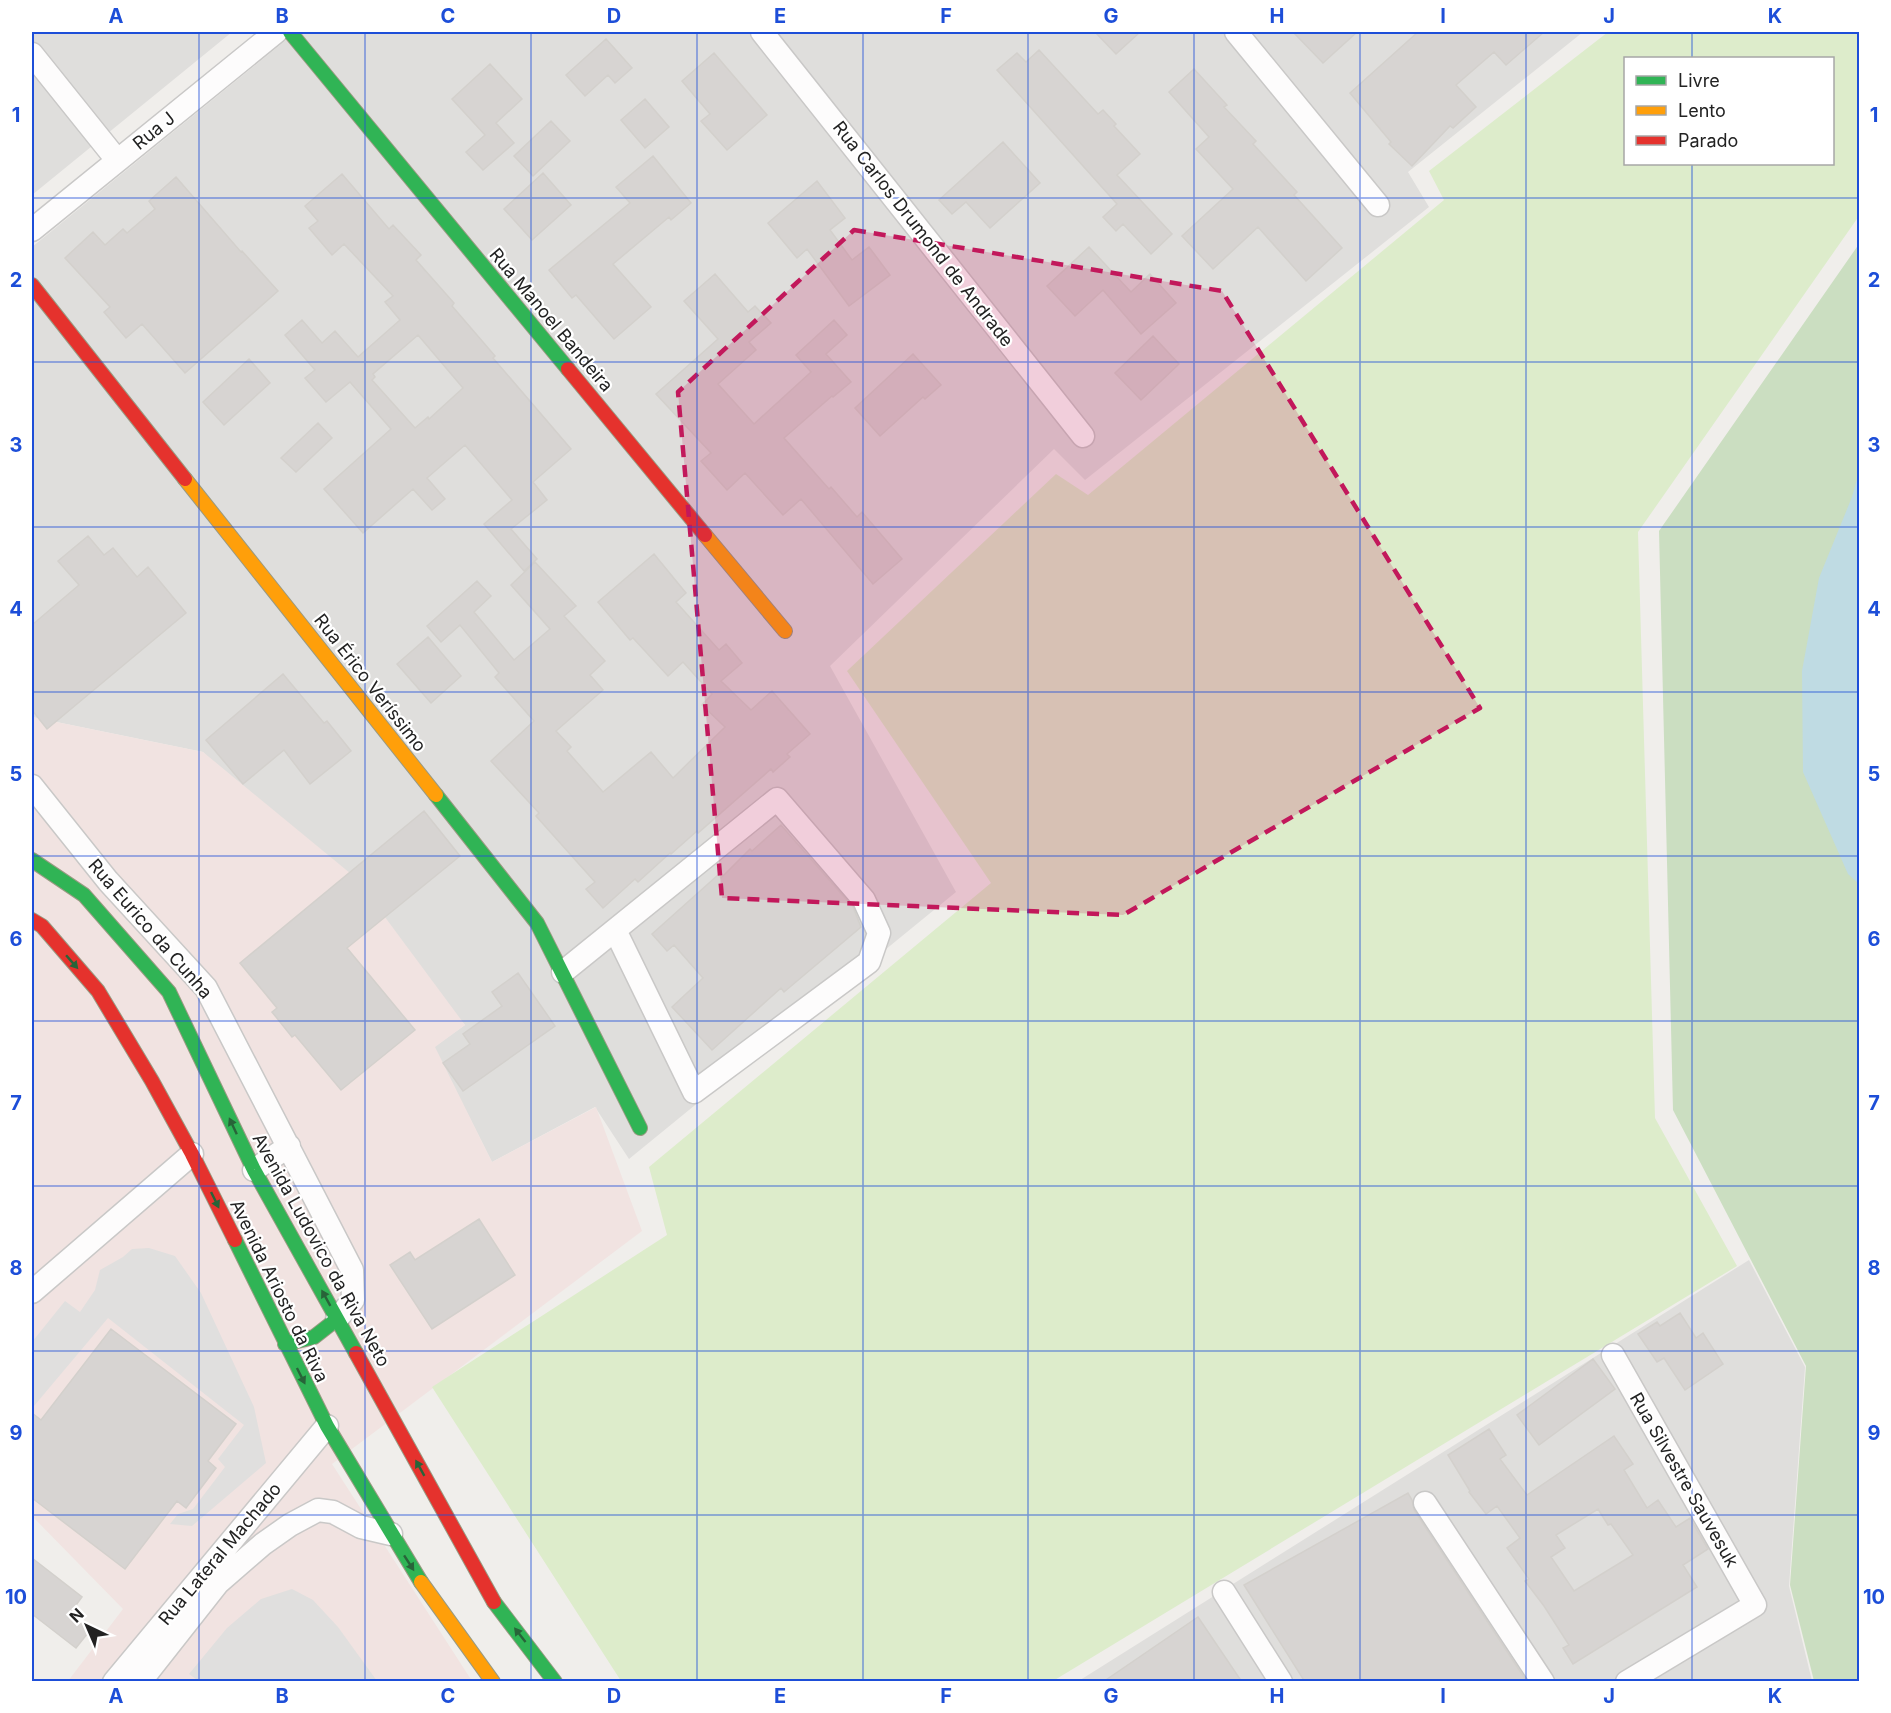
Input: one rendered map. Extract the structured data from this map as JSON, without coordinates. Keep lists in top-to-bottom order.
{
  "streets": {
    "street": [
      "Rua J",
      "Rua Carlos Drumond de Andrade",
      "Rua Manoel Bandeira",
      "Rua Érico Veríssimo",
      "Rua Eurico da Cunha",
      "Avenida Ludovico da Riva Neto",
      "Avenida Ariosto da Riva",
      "Rua Silvestre Sauvesuk",
      "Rua Lateral Machado"
    ]
  },
  "crossings": [
    ["Rua Eurico da Cunha", "Avenida Ludovico da Riva Neto"],
    ["Avenida Ariosto da Riva", "Rua Lateral Machado"]
  ],
  "one_way": ["Avenida Ludovico da Riva Neto", "Avenida Ariosto da Riva"],
  "legend": ["Livre", "Lento", "Parado"],
  "north": "top left",
  "grid": {
    "columns": [
      "A",
      "B",
      "C",
      "D",
      "E",
      "F",
      "G",
      "H",
      "I",
      "J",
      "K"
    ],
    "rows": [
      "1",
      "2",
      "3",
      "4",
      "5",
      "6",
      "7",
      "8",
      "9",
      "10"
    ]
  }
}
